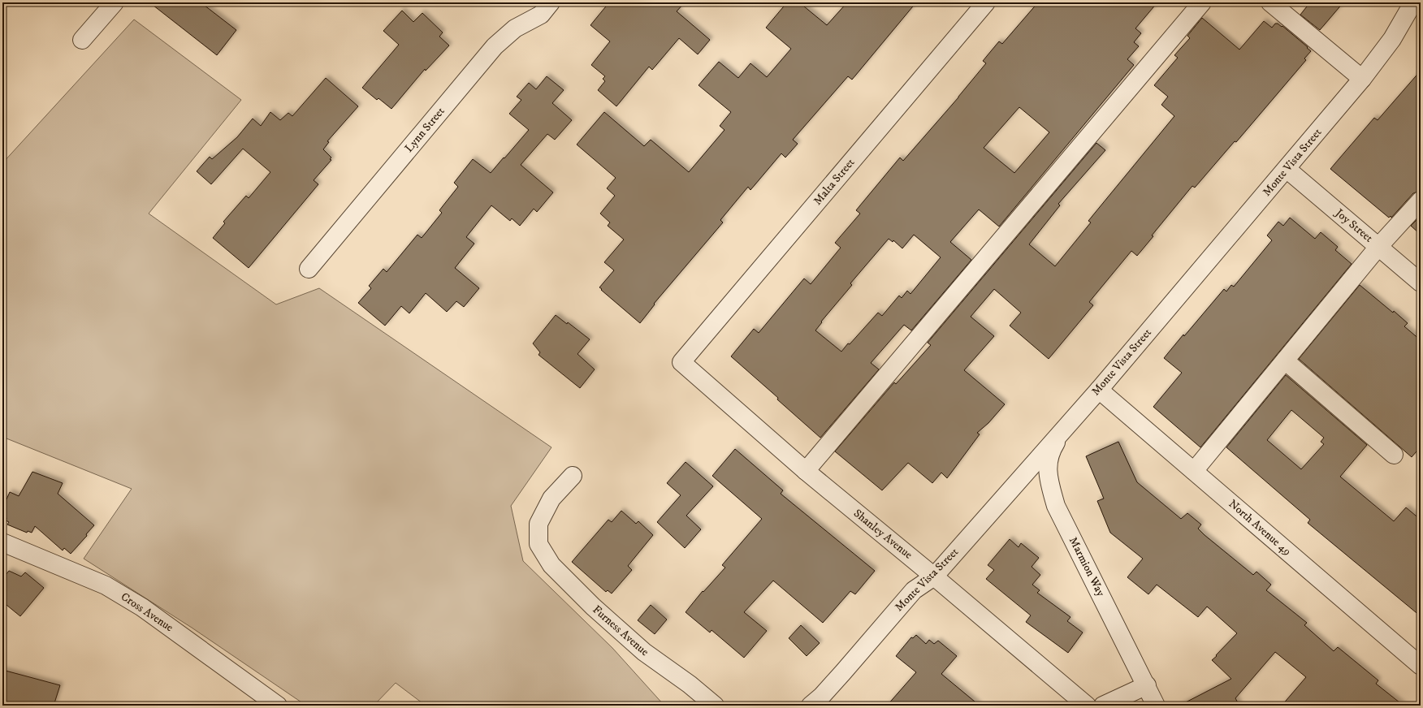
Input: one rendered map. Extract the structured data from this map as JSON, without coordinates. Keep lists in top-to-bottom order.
{
  "streets": {
    "street": [
      "Lynn Street",
      "Monte Vista Street",
      "Malta Street",
      "Joy Street",
      "North Avenue 49",
      "Shanley Avenue",
      "Marmion Way",
      "Cross Avenue",
      "Furness Avenue"
    ]
  },
  "crossings": [
    ["Monte Vista Street", "Joy Street"],
    ["Monte Vista Street", "North Avenue 49"],
    ["Monte Vista Street", "Shanley Avenue"],
    ["Monte Vista Street", "Marmion Way"],
    ["Malta Street", "Shanley Avenue"]
  ]
}
